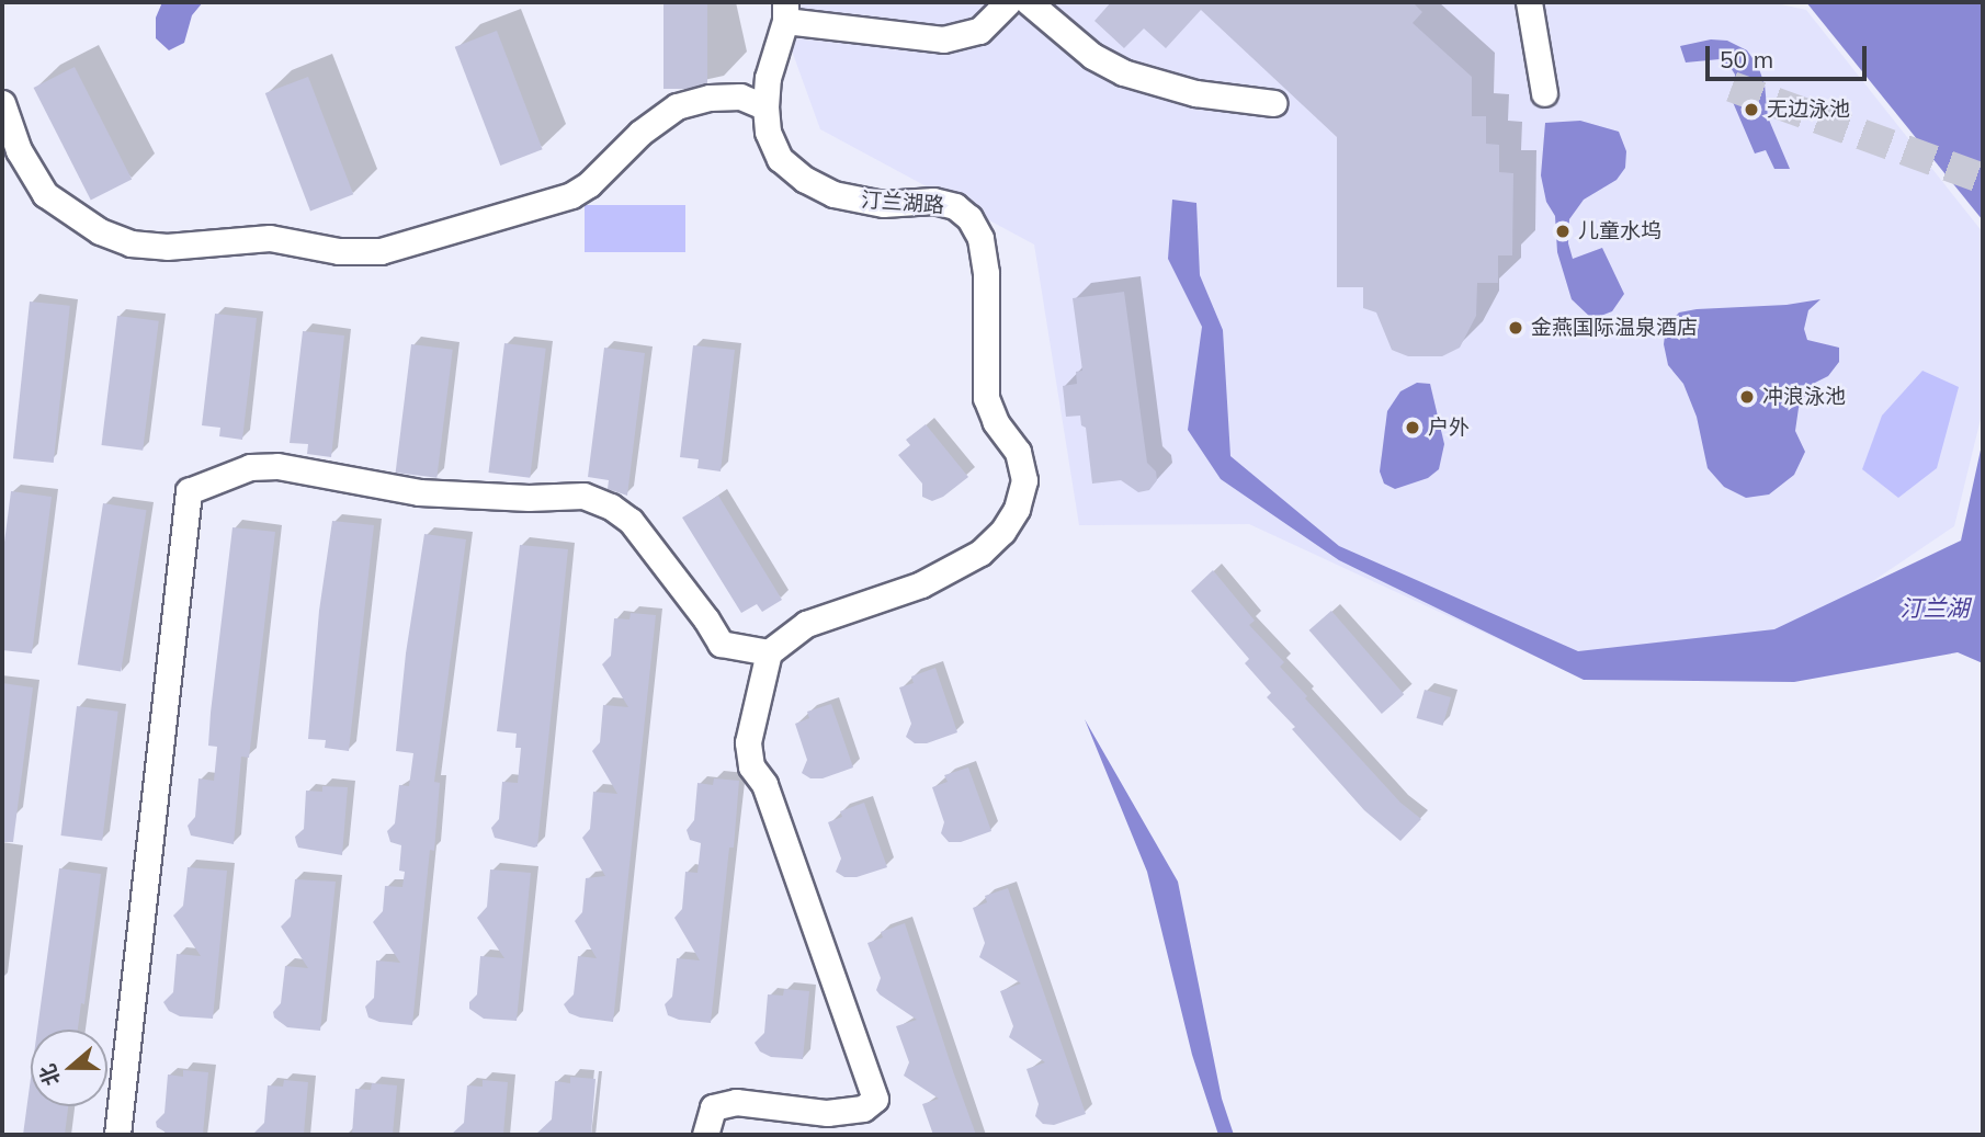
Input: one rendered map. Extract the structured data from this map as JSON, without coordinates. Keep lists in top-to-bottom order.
{
  "streets": {
    "street": ["汀兰湖路"]
  },
  "water": ["汀兰湖"],
  "places": [
    "无边泳池",
    "儿童水坞",
    "金燕国际温泉酒店",
    "冲浪泳池",
    "户外"
  ],
  "scale_bar": "50 m",
  "north": "left"
}
